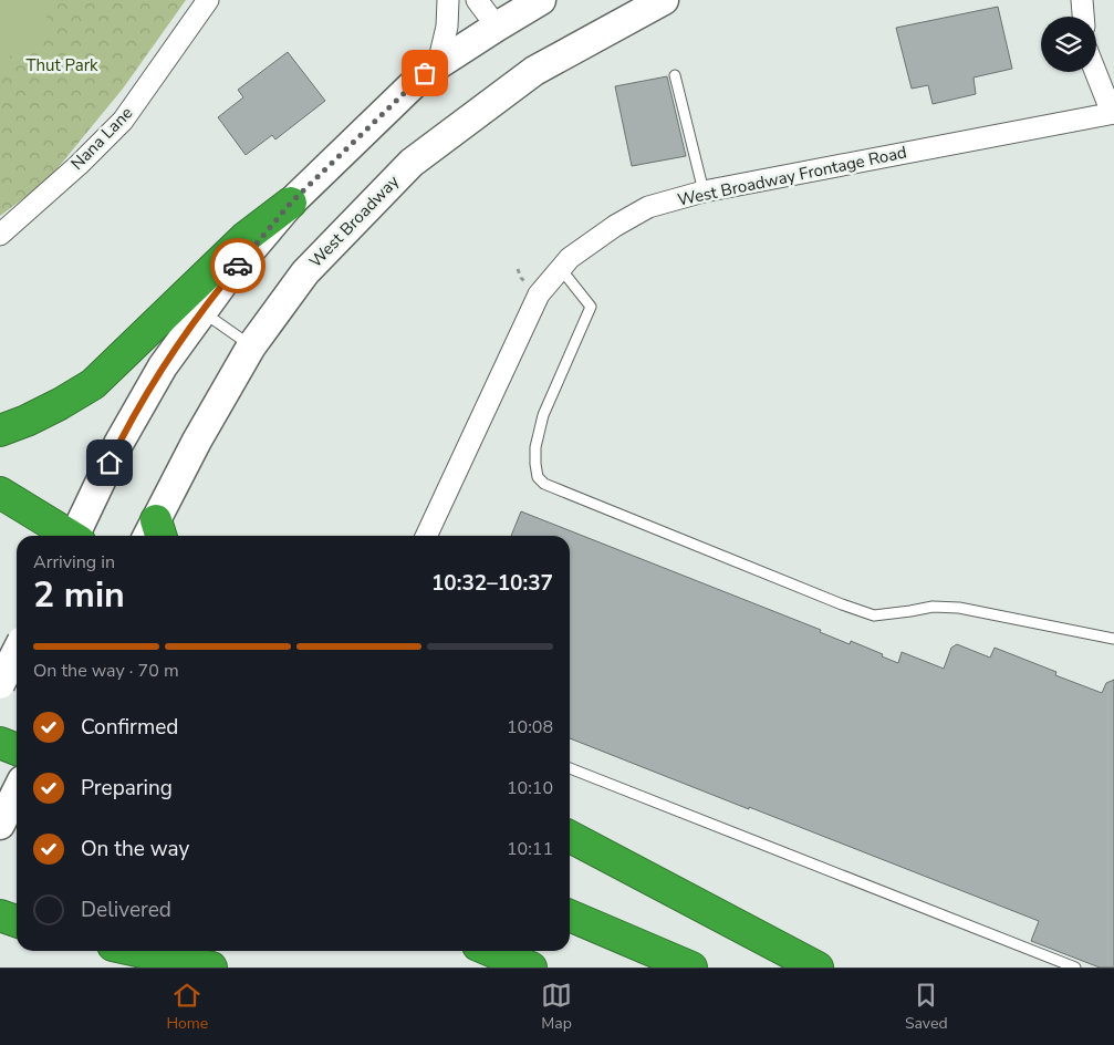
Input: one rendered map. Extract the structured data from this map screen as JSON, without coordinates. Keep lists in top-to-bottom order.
{
  "streets": {
    "street": ["Nana Lane", "West Broadway Frontage Road", "West Broadway"]
  },
  "parks": ["Thut Park"],
  "page": {
    "heading": ["2 min", "Arriving in", "10:32–10:37"],
    "bar": "On the way · 70 m",
    "list": [
      ["Confirmed", "10:08"],
      ["Preparing", "10:10"],
      ["On the way", "10:11"],
      "Delivered"
    ],
    "tabs": ["Home", "Map", "Saved"]
  }
}
